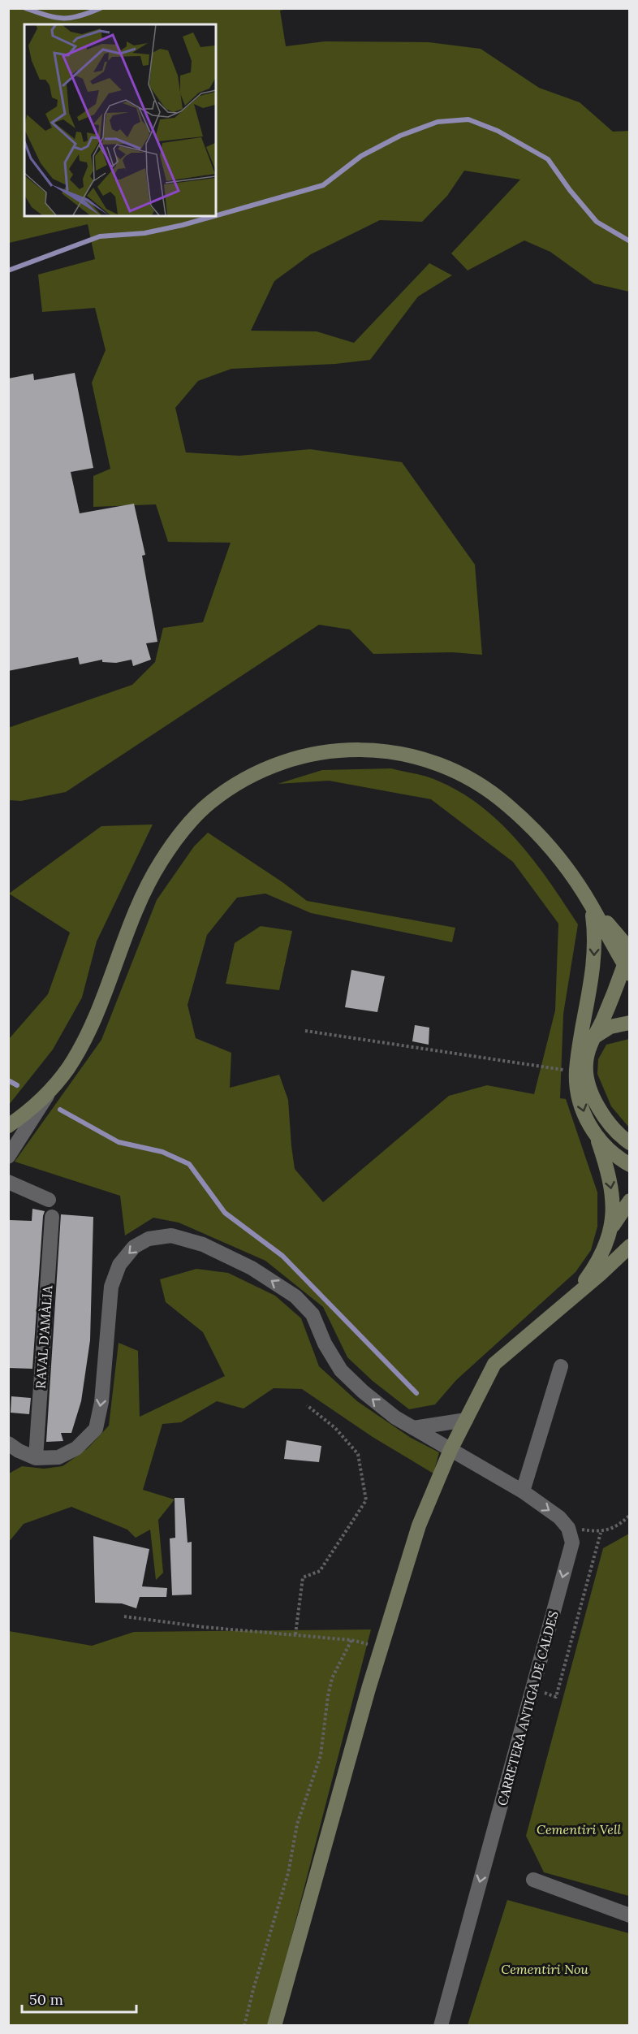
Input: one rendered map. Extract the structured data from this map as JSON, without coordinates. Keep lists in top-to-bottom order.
{
  "streets": {
    "street": ["RAVAL D'AMÀLIA", "CARRETERA ANTIGA DE CALDES"]
  },
  "crossings": [
    ["RAVAL D'AMÀLIA", "CARRETERA ANTIGA DE CALDES"]
  ],
  "parks": ["Cementiri Vell", "Cementiri Nou"],
  "scale_bar": "50 m"
}
